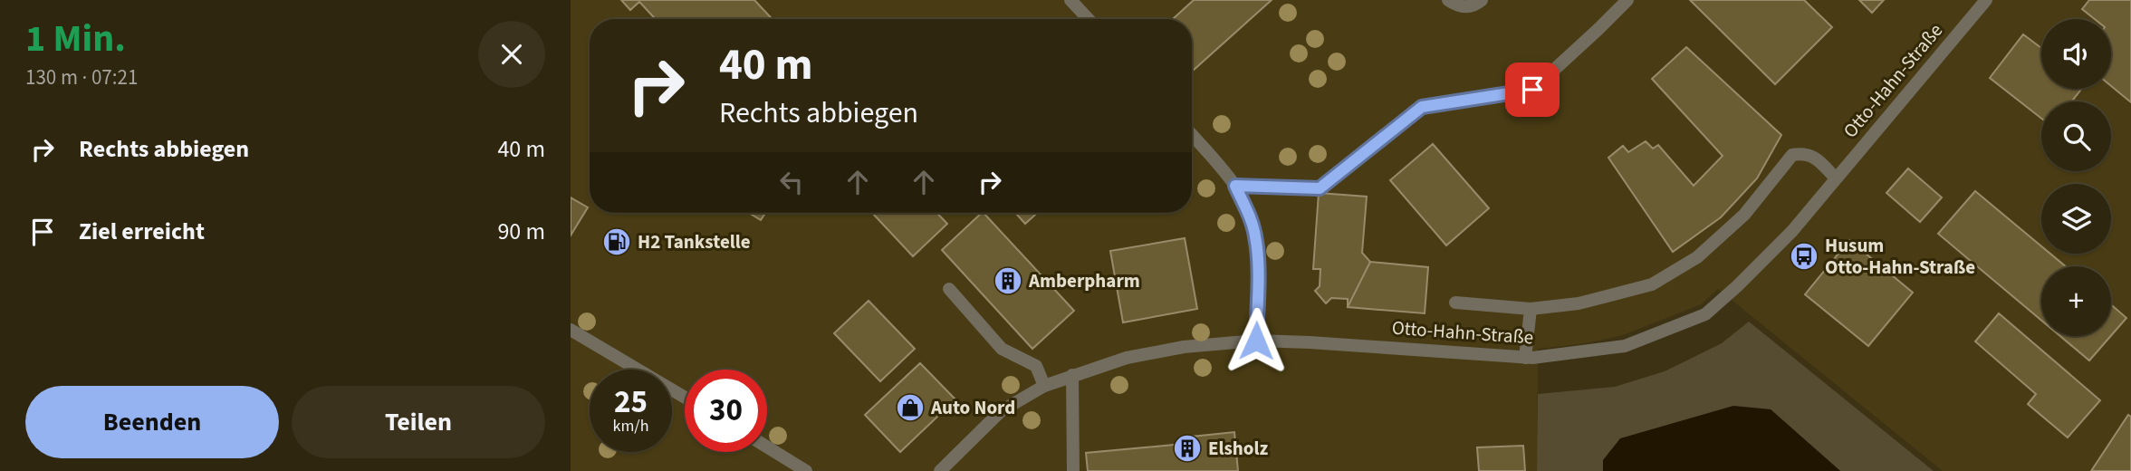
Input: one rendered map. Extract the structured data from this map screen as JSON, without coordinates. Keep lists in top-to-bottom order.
{
  "streets": {
    "street": ["Otto-Hahn-Straße"]
  },
  "places": {
    "fuel station": ["H2 Tankstelle"],
    "bus stop": ["Husum Otto-Hahn-Straße"],
    "building": ["Amberpharm", "Elsholz"],
    "shop": ["Auto Nord"]
  },
  "page": {
    "heading": ["1 Min.", "130 m · 07:21"],
    "map_buttons": "+",
    "turn": ["40 m", "Rechts abbiegen"],
    "list": [
      {
        "name": "Rechts abbiegen",
        "value": "40 m"
      },
      {
        "name": "Ziel erreicht",
        "value": "90 m"
      }
    ],
    "speed": "25 km/h",
    "limit": "30",
    "buttons": ["Beenden", "Teilen"]
  }
}
